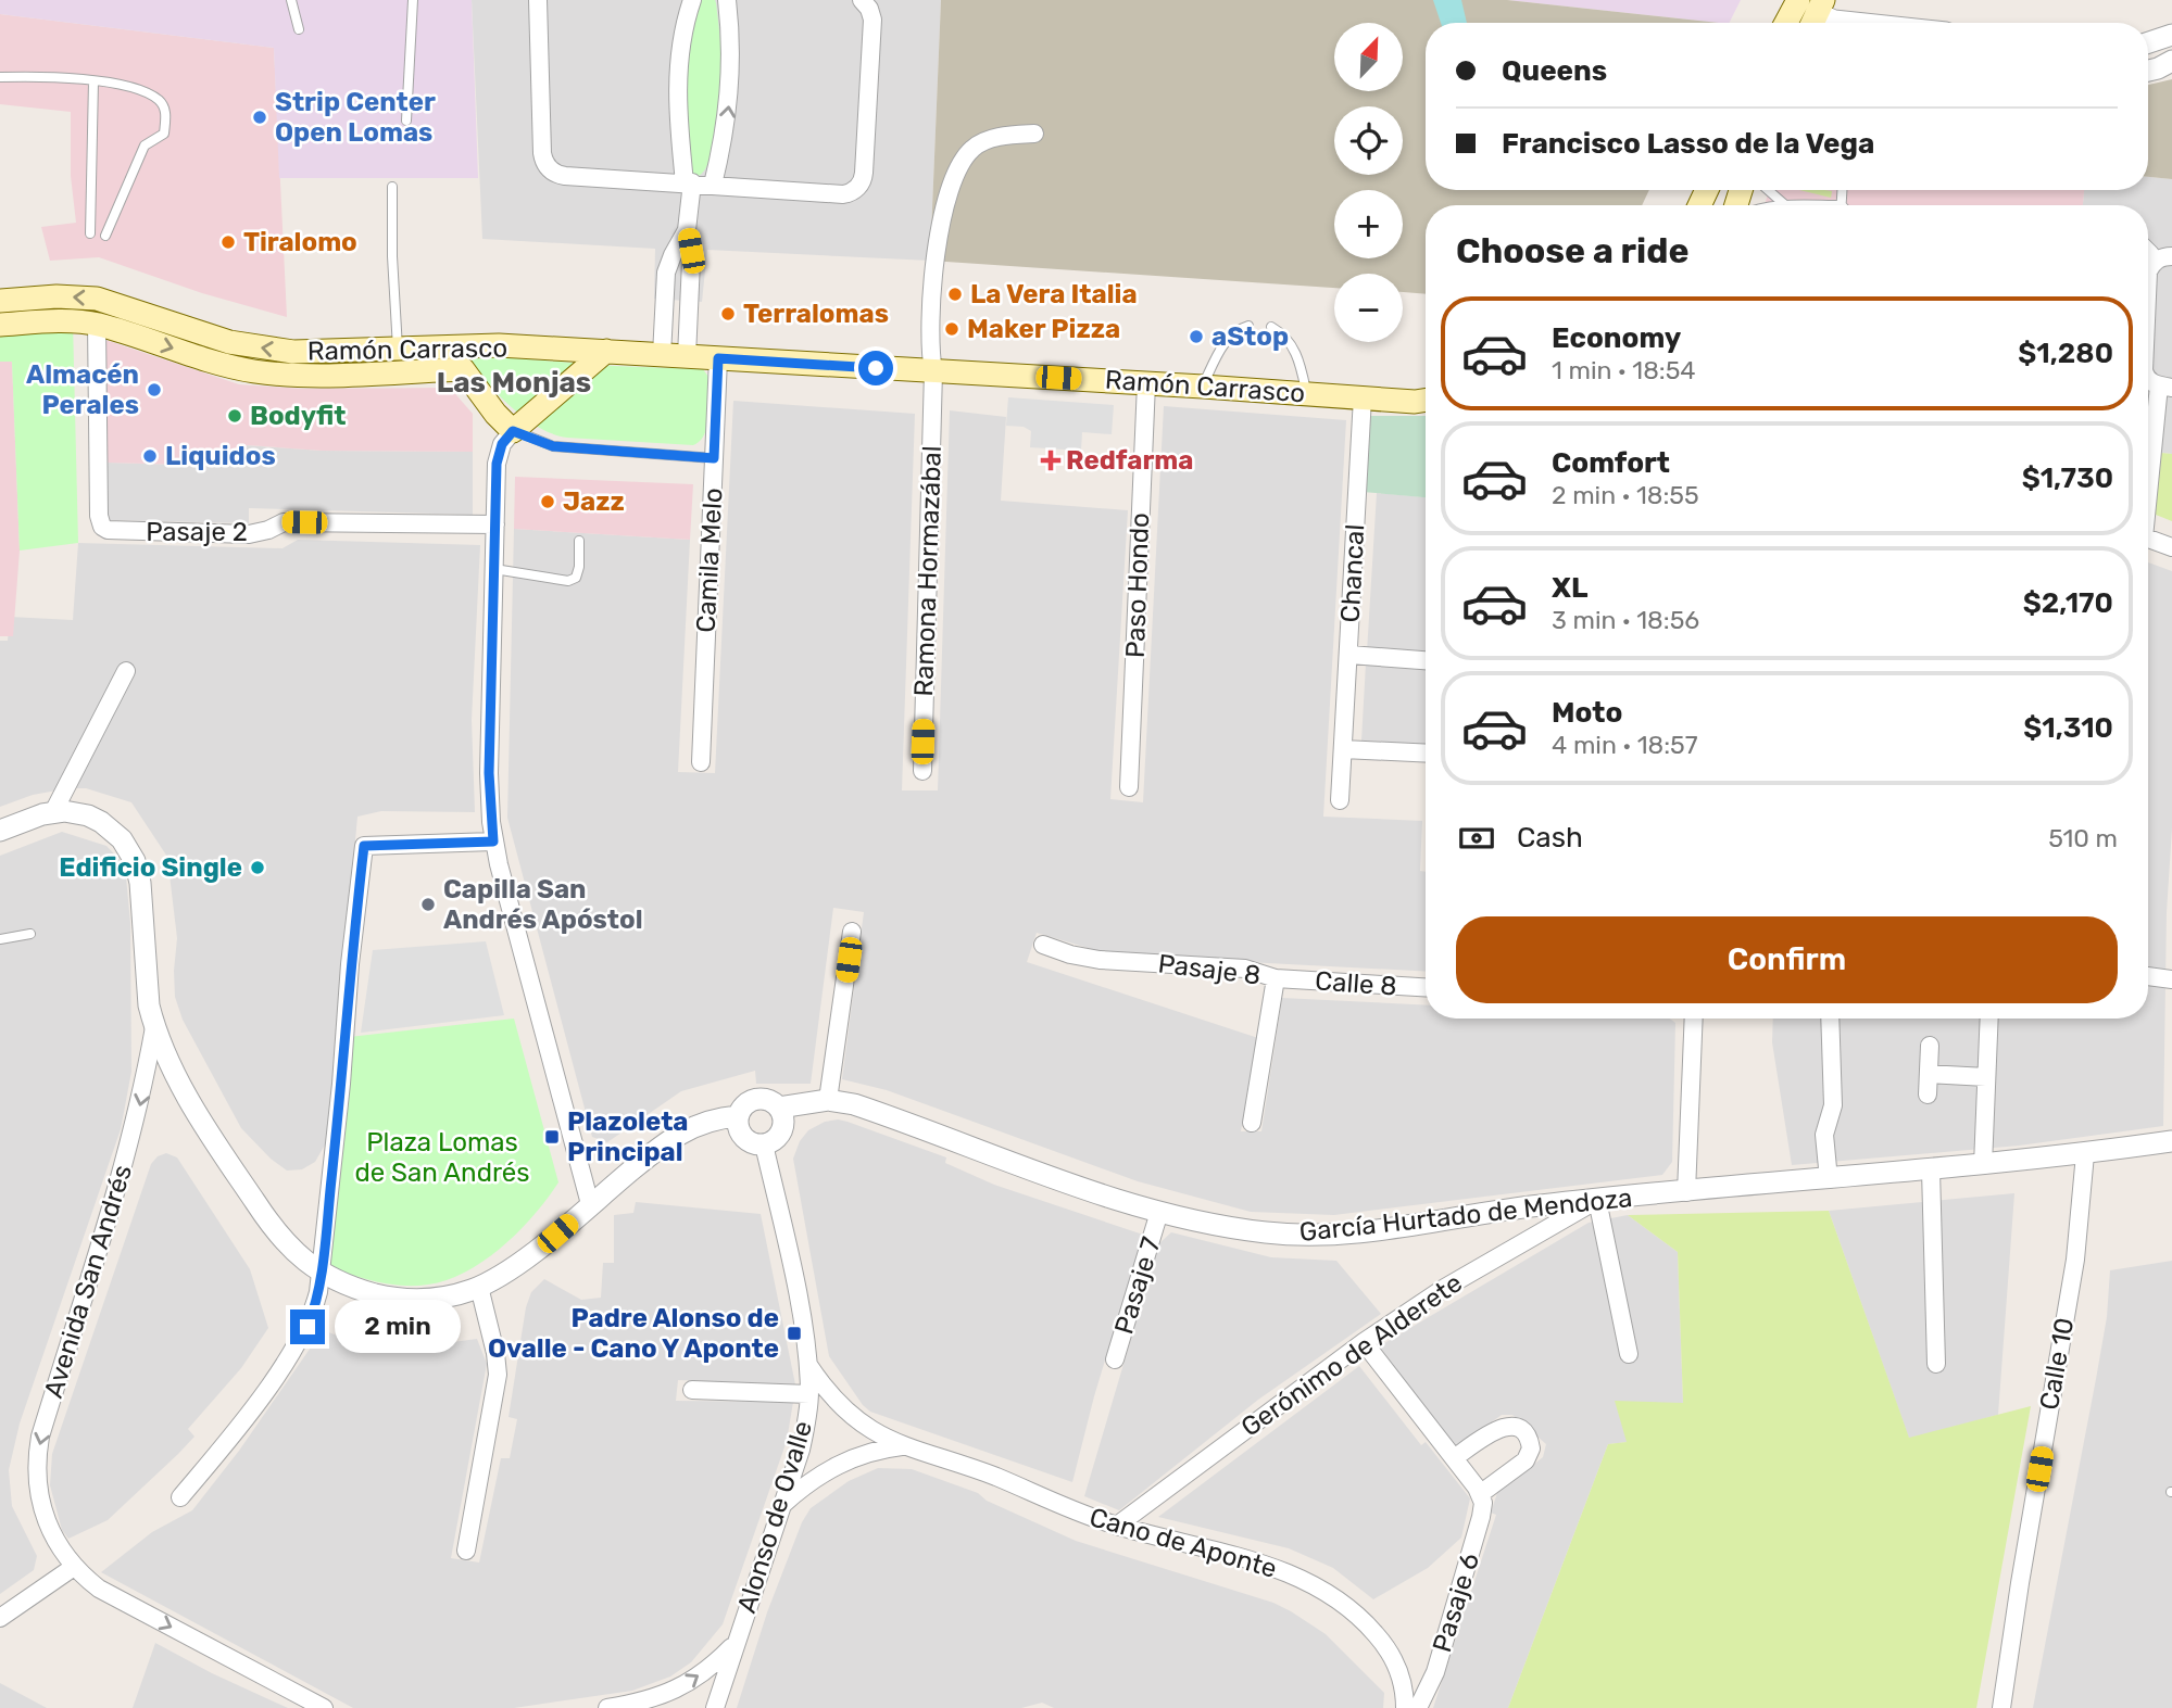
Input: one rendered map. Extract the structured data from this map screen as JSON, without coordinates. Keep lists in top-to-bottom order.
{
  "streets": {
    "main road": ["Ramón Carrasco"],
    "street": [
      "Pasaje 2",
      "Camila Melo",
      "Ramona Hormazábal",
      "Chancal",
      "Paso Hondo",
      "Pasaje 8",
      "Calle 8",
      "García Hurtado de Mendoza",
      "Avenida San Andrés",
      "Pasaje 7",
      "Gerónimo de Alderete",
      "Calle 10",
      "Alonso de Ovalle",
      "Cano de Aponte",
      "Pasaje 6"
    ]
  },
  "crossings": [
    ["Ramón Carrasco", "Pasaje 2"],
    ["Ramón Carrasco", "Camila Melo"],
    ["Ramón Carrasco", "Ramona Hormazábal"],
    ["Ramón Carrasco", "Chancal"],
    ["Ramón Carrasco", "Paso Hondo"],
    ["Pasaje 8", "Calle 8"],
    ["García Hurtado de Mendoza", "Pasaje 7"],
    ["García Hurtado de Mendoza", "Gerónimo de Alderete"],
    ["García Hurtado de Mendoza", "Calle 10"],
    ["García Hurtado de Mendoza", "Alonso de Ovalle"],
    ["Gerónimo de Alderete", "Cano de Aponte"],
    ["Alonso de Ovalle", "Cano de Aponte"]
  ],
  "one_way": ["Avenida San Andrés"],
  "districts": ["Las Monjas"],
  "parks": ["Plaza Lomas de San Andrés"],
  "places": {
    "other": [
      "Strip Center Open Lomas",
      "Tiralomo",
      "La Vera Italia",
      "Terralomas",
      "Maker Pizza",
      "aStop",
      "Almacén Perales",
      "Bodyfit",
      "Liquidos",
      "Jazz",
      "Edificio Single",
      "Capilla San Andrés Apóstol"
    ],
    "health": ["Redfarma"],
    "transit": ["Plazoleta Principal", "Padre Alonso de Ovalle - Cano Y Aponte"]
  },
  "north": "top right",
  "page": {
    "map_buttons": ["+", "−"],
    "banner": ["Queens", "Francisco Lasso de la Vega"],
    "heading": "Choose a ride",
    "list": [
      {
        "name": "Economy",
        "note": "1 min · 18:54",
        "value": "$1,280"
      },
      {
        "name": "Comfort",
        "note": "2 min · 18:55",
        "value": "$1,730"
      },
      {
        "name": "XL",
        "note": "3 min · 18:56",
        "value": "$2,170"
      },
      {
        "name": "Moto",
        "note": "4 min · 18:57",
        "value": "$1,310"
      }
    ],
    "pay": ["Cash", "510 m"],
    "buttons": "Confirm",
    "bubble": "2 min"
  }
}
